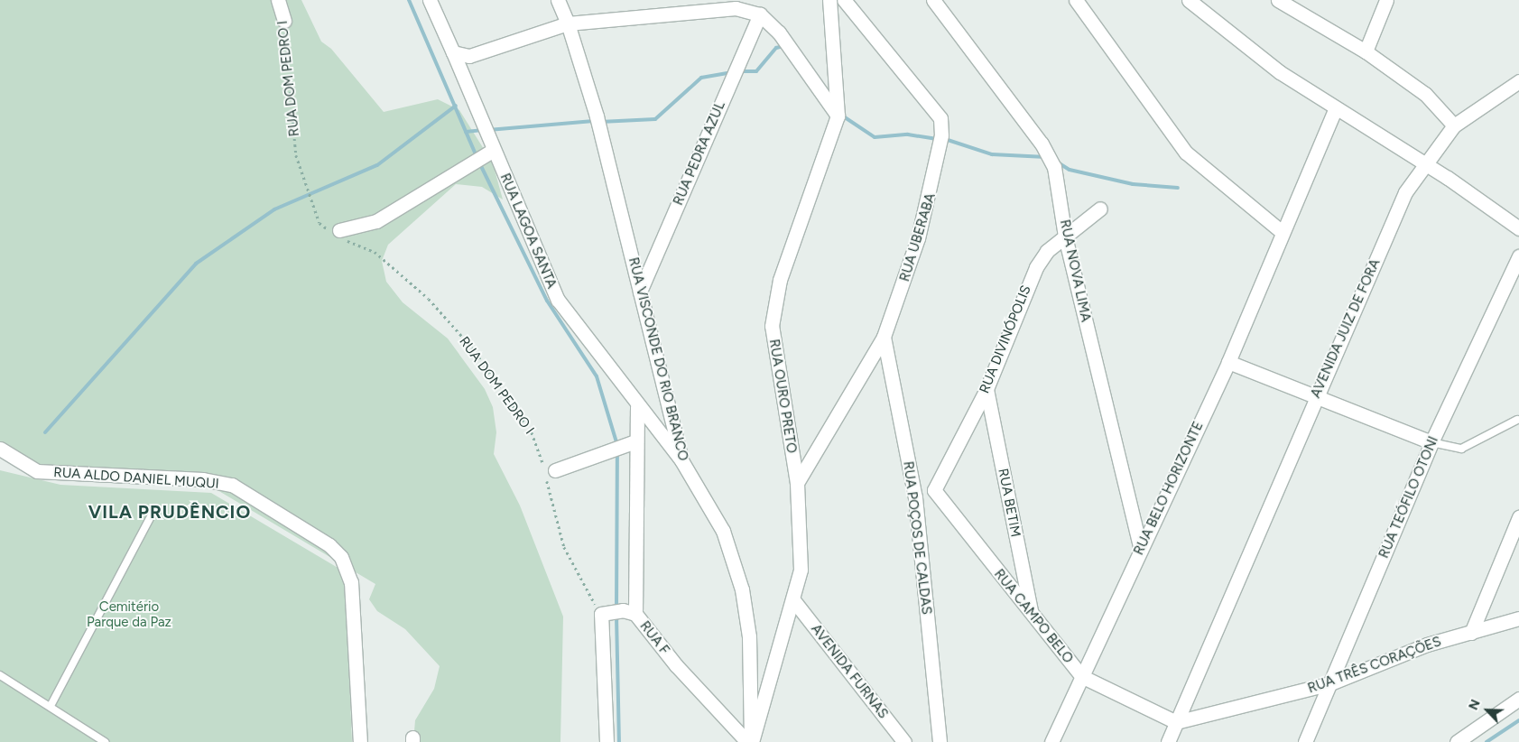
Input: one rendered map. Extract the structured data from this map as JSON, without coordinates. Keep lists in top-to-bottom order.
{
  "streets": {
    "street": [
      "RUA DOM PEDRO I",
      "RUA PEDRA AZUL",
      "RUA LAGOA SANTA",
      "RUA UBERABA",
      "RUA NOVA LIMA",
      "AVENIDA JUIZ DE FORA",
      "RUA DIVINÓPOLIS",
      "RUA VISCONDE DO RIO BRANCO",
      "RUA OURO PRETO",
      "RUA ALDO DANIEL MUQUI",
      "RUA BELO HORIZONTE",
      "RUA TEÓFILO OTONI",
      "RUA BETIM",
      "RUA POÇOS DE CALDAS",
      "RUA CAMPO BELO",
      "RUA F",
      "RUA TRÊS CORAÇÕES",
      "AVENIDA FURNAS"
    ]
  },
  "crossings": [
    ["RUA DOM PEDRO I", "RUA F"],
    ["RUA PEDRA AZUL", "RUA VISCONDE DO RIO BRANCO"],
    ["RUA LAGOA SANTA", "RUA VISCONDE DO RIO BRANCO"],
    ["RUA UBERABA", "RUA OURO PRETO"],
    ["RUA UBERABA", "RUA POÇOS DE CALDAS"],
    ["RUA NOVA LIMA", "RUA DIVINÓPOLIS"],
    ["RUA NOVA LIMA", "RUA BELO HORIZONTE"],
    ["AVENIDA JUIZ DE FORA", "RUA CAMPO BELO"],
    ["AVENIDA JUIZ DE FORA", "RUA TRÊS CORAÇÕES"],
    ["RUA DIVINÓPOLIS", "RUA BETIM"],
    ["RUA DIVINÓPOLIS", "RUA CAMPO BELO"],
    ["RUA VISCONDE DO RIO BRANCO", "RUA OURO PRETO"],
    ["RUA VISCONDE DO RIO BRANCO", "RUA F"],
    ["RUA OURO PRETO", "RUA F"],
    ["RUA OURO PRETO", "AVENIDA FURNAS"],
    ["RUA BELO HORIZONTE", "RUA CAMPO BELO"],
    ["RUA TEÓFILO OTONI", "RUA TRÊS CORAÇÕES"],
    ["RUA BETIM", "RUA CAMPO BELO"],
    ["RUA CAMPO BELO", "RUA TRÊS CORAÇÕES"]
  ],
  "districts": ["VILA PRUDÊNCIO"],
  "parks": ["Cemitério Parque da Paz"],
  "north": "top left"
}
